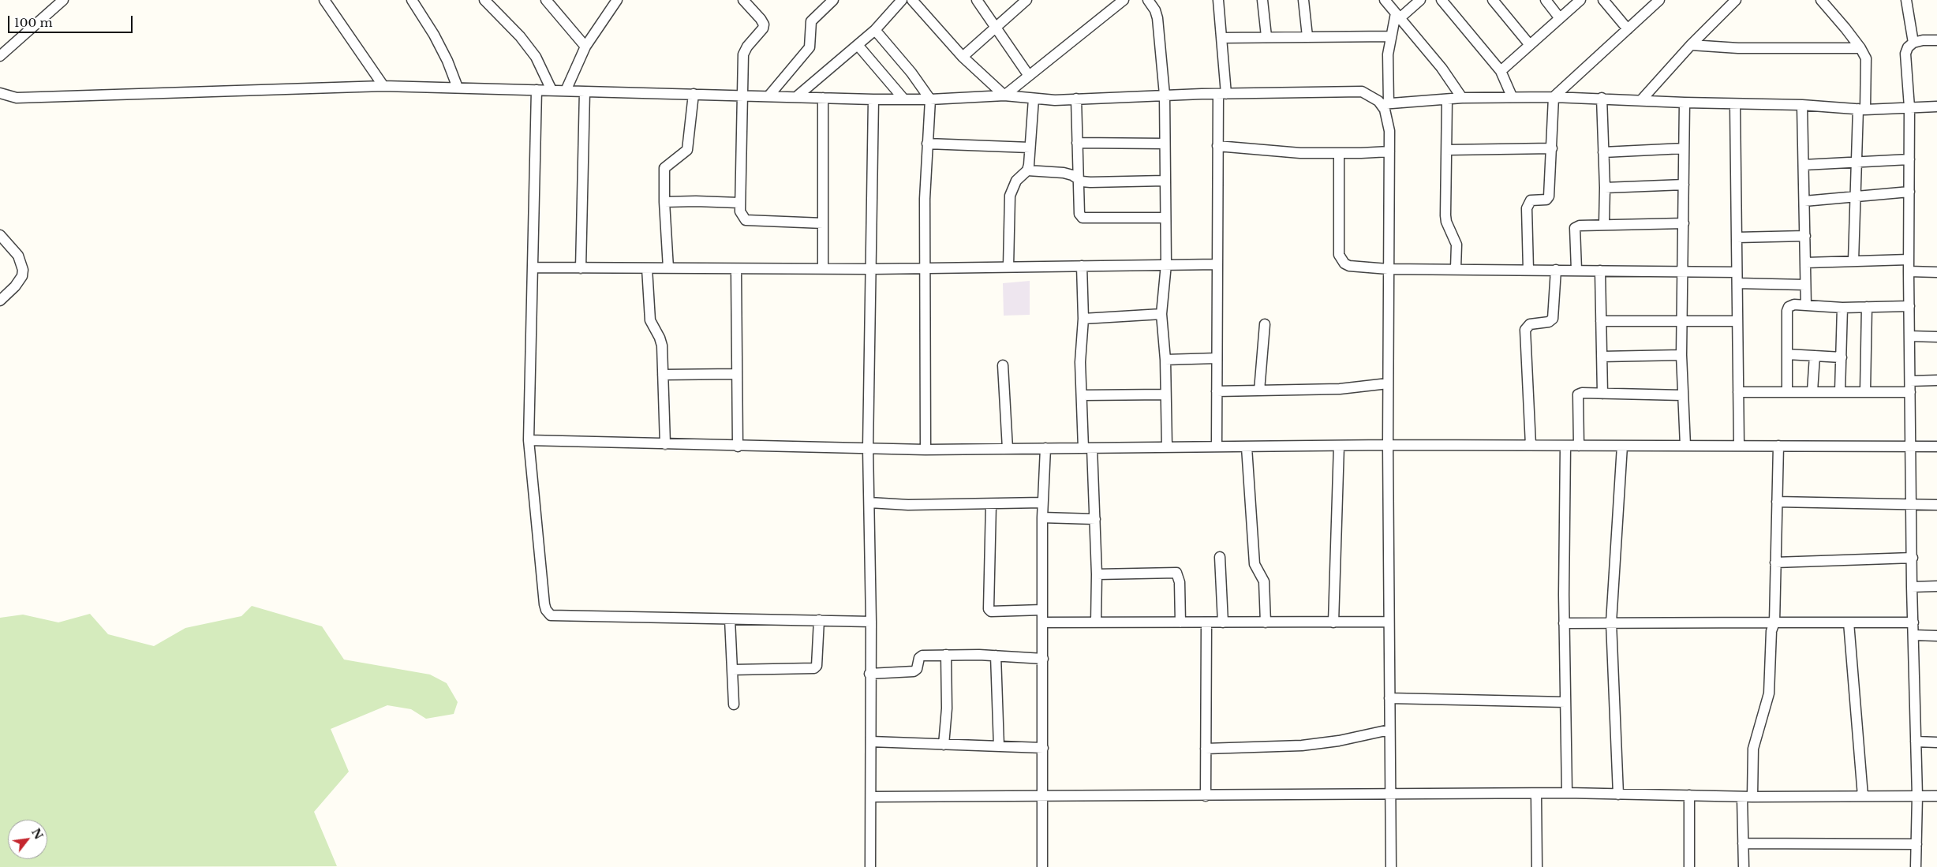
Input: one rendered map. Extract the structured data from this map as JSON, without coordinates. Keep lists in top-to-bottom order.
{
  "scale_bar": "100 m",
  "north": "top right"
}
